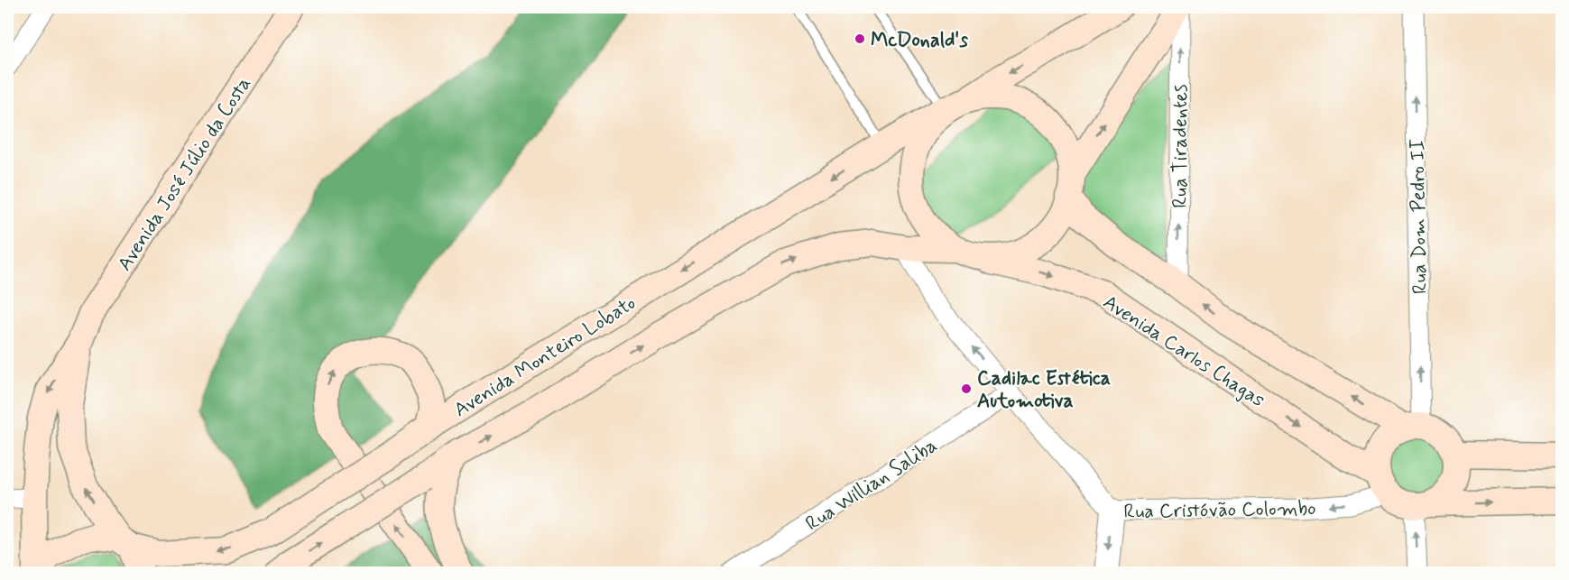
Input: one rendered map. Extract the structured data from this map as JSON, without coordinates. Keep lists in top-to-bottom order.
{
  "streets": {
    "main road": ["Avenida José Júlio da Costa", "Avenida Carlos Chagas", "Avenida Monteiro Lobato"],
    "street": [
      "Rua Tiradentes",
      "Rua Dom Pedro II",
      "Rua Willian Saliba",
      "Rua Cristóvão Colombo"
    ]
  },
  "crossings": [
    ["Avenida José Júlio da Costa", "Avenida Monteiro Lobato"],
    ["Rua Dom Pedro II", "Avenida Carlos Chagas"],
    ["Rua Dom Pedro II", "Rua Cristóvão Colombo"],
    ["Avenida Carlos Chagas", "Avenida Monteiro Lobato"],
    ["Avenida Carlos Chagas", "Rua Cristóvão Colombo"]
  ],
  "one_way": ["Rua Tiradentes", "Rua Dom Pedro II", "Rua Cristóvão Colombo"],
  "places": ["McDonald's", "Cadilac Estética Automotiva"]
}
